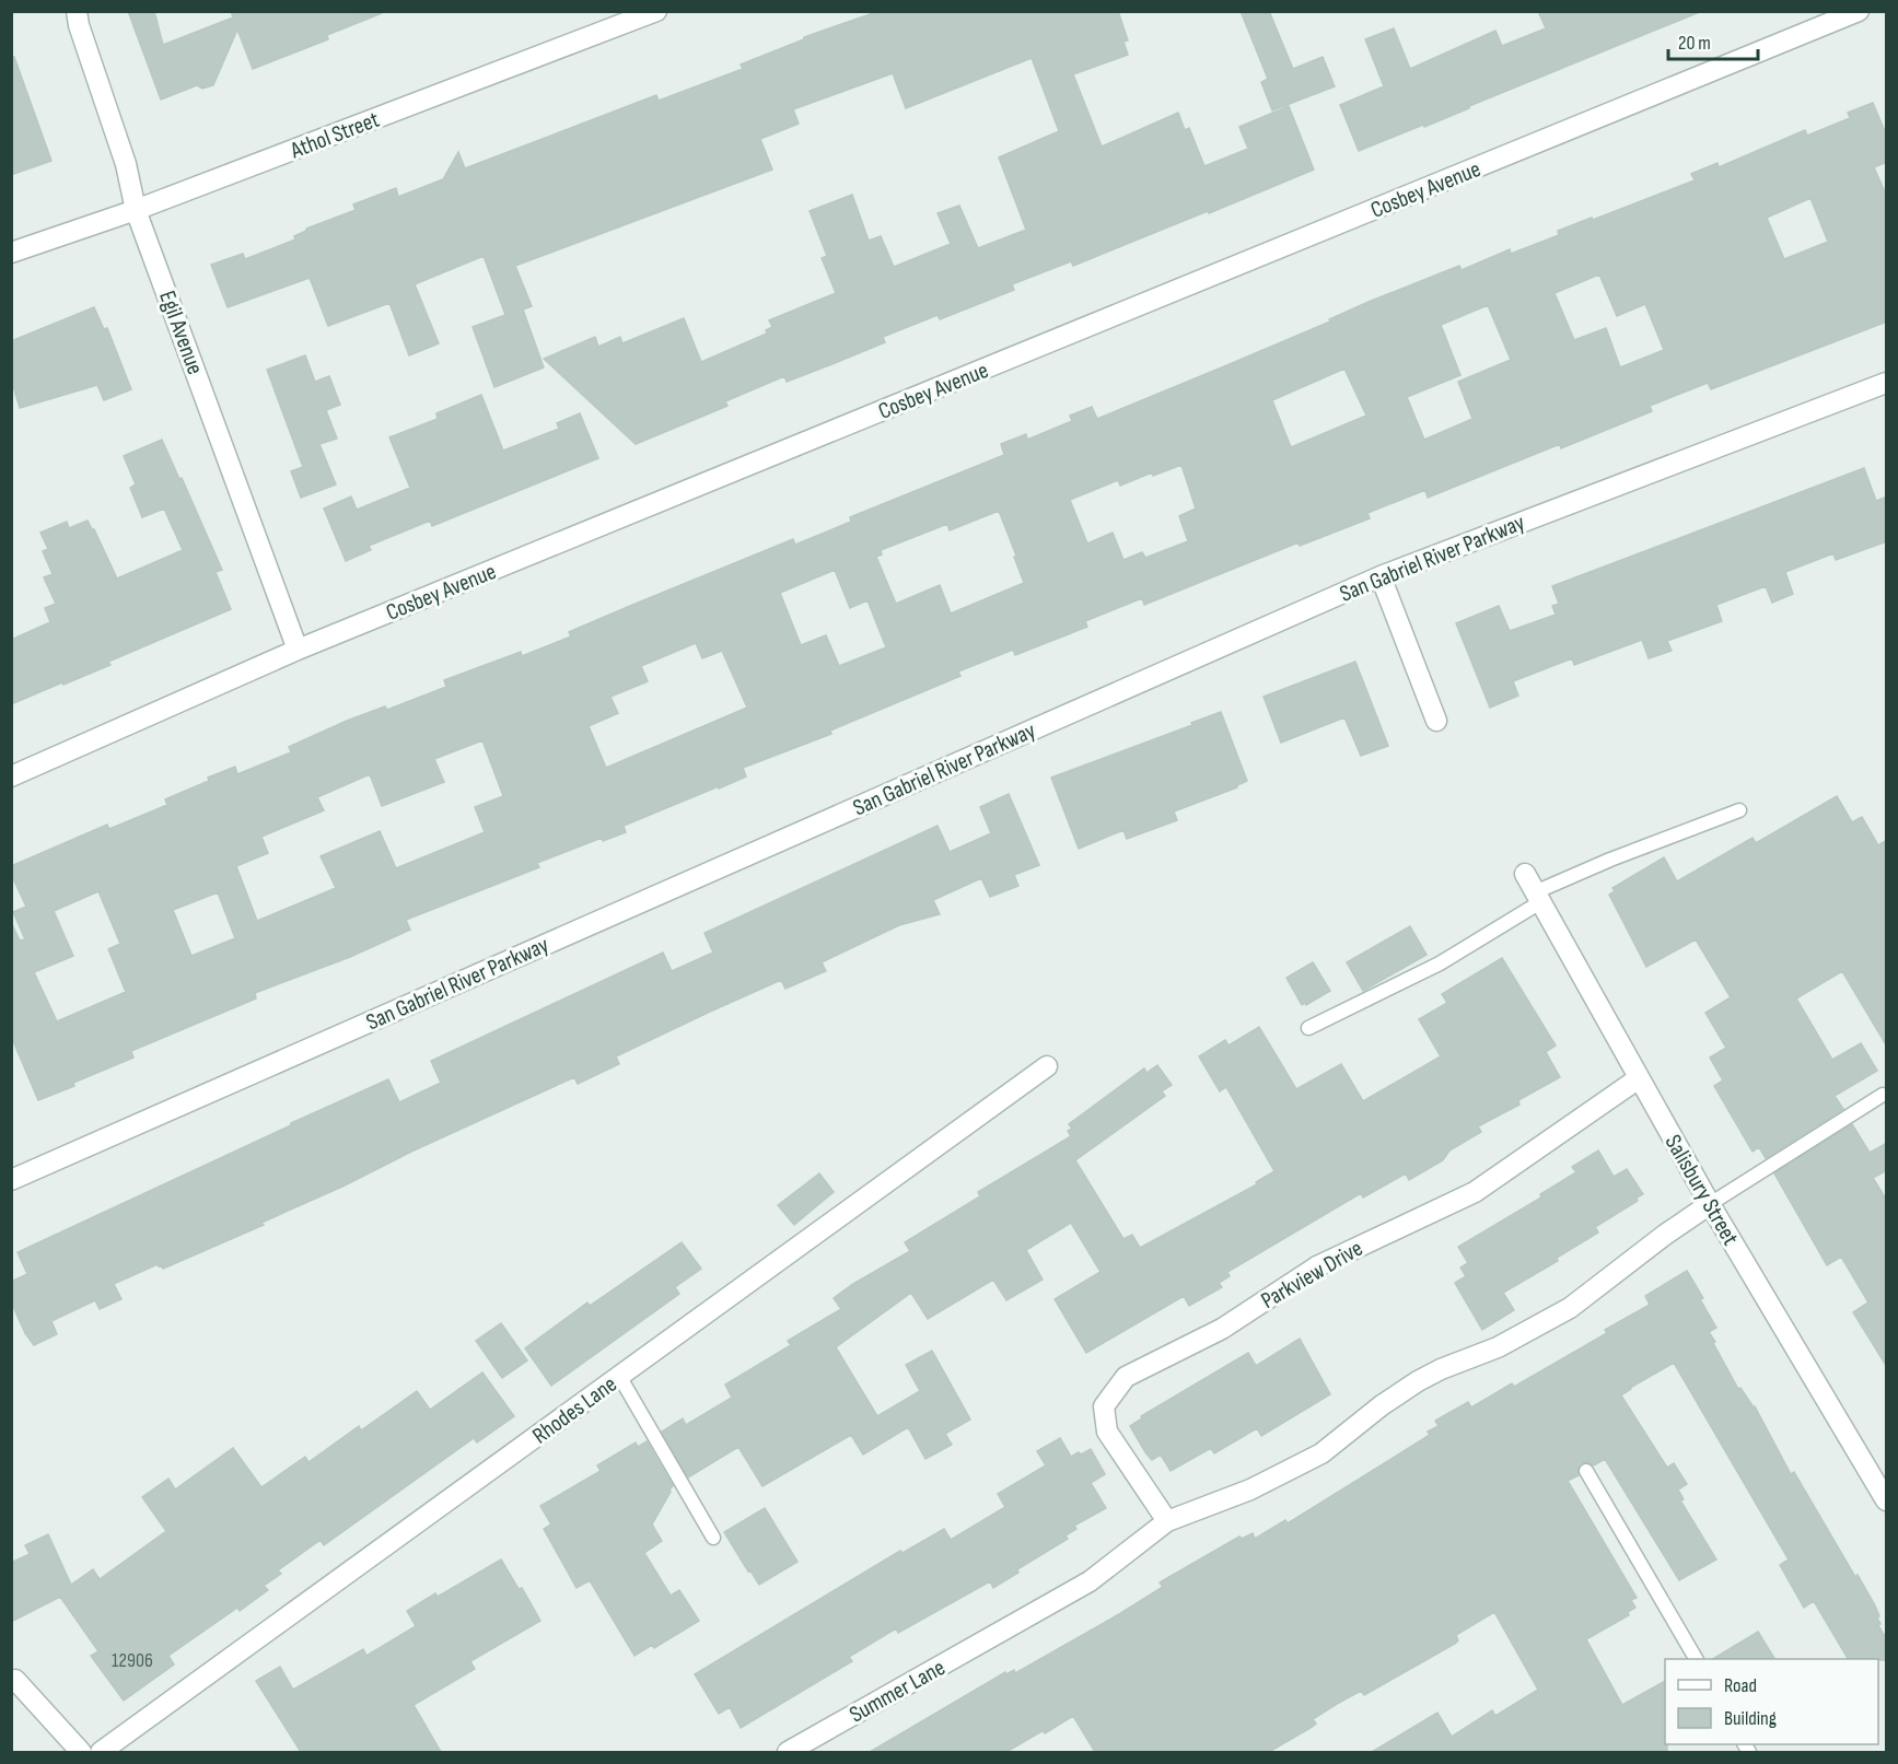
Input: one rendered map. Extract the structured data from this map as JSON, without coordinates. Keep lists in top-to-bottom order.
{
  "streets": {
    "street": [
      "Athol Street",
      "Cosbey Avenue",
      "Egil Avenue",
      "San Gabriel River Parkway",
      "Salisbury Street",
      "Parkview Drive",
      "Rhodes Lane",
      "Summer Lane"
    ]
  },
  "crossings": [
    ["Athol Street", "Egil Avenue"],
    ["Cosbey Avenue", "Egil Avenue"],
    ["Salisbury Street", "Parkview Drive"],
    ["Parkview Drive", "Summer Lane"]
  ],
  "house_numbers": ["12906"],
  "legend": ["Road", "Building"],
  "scale_bar": "20 m"
}
